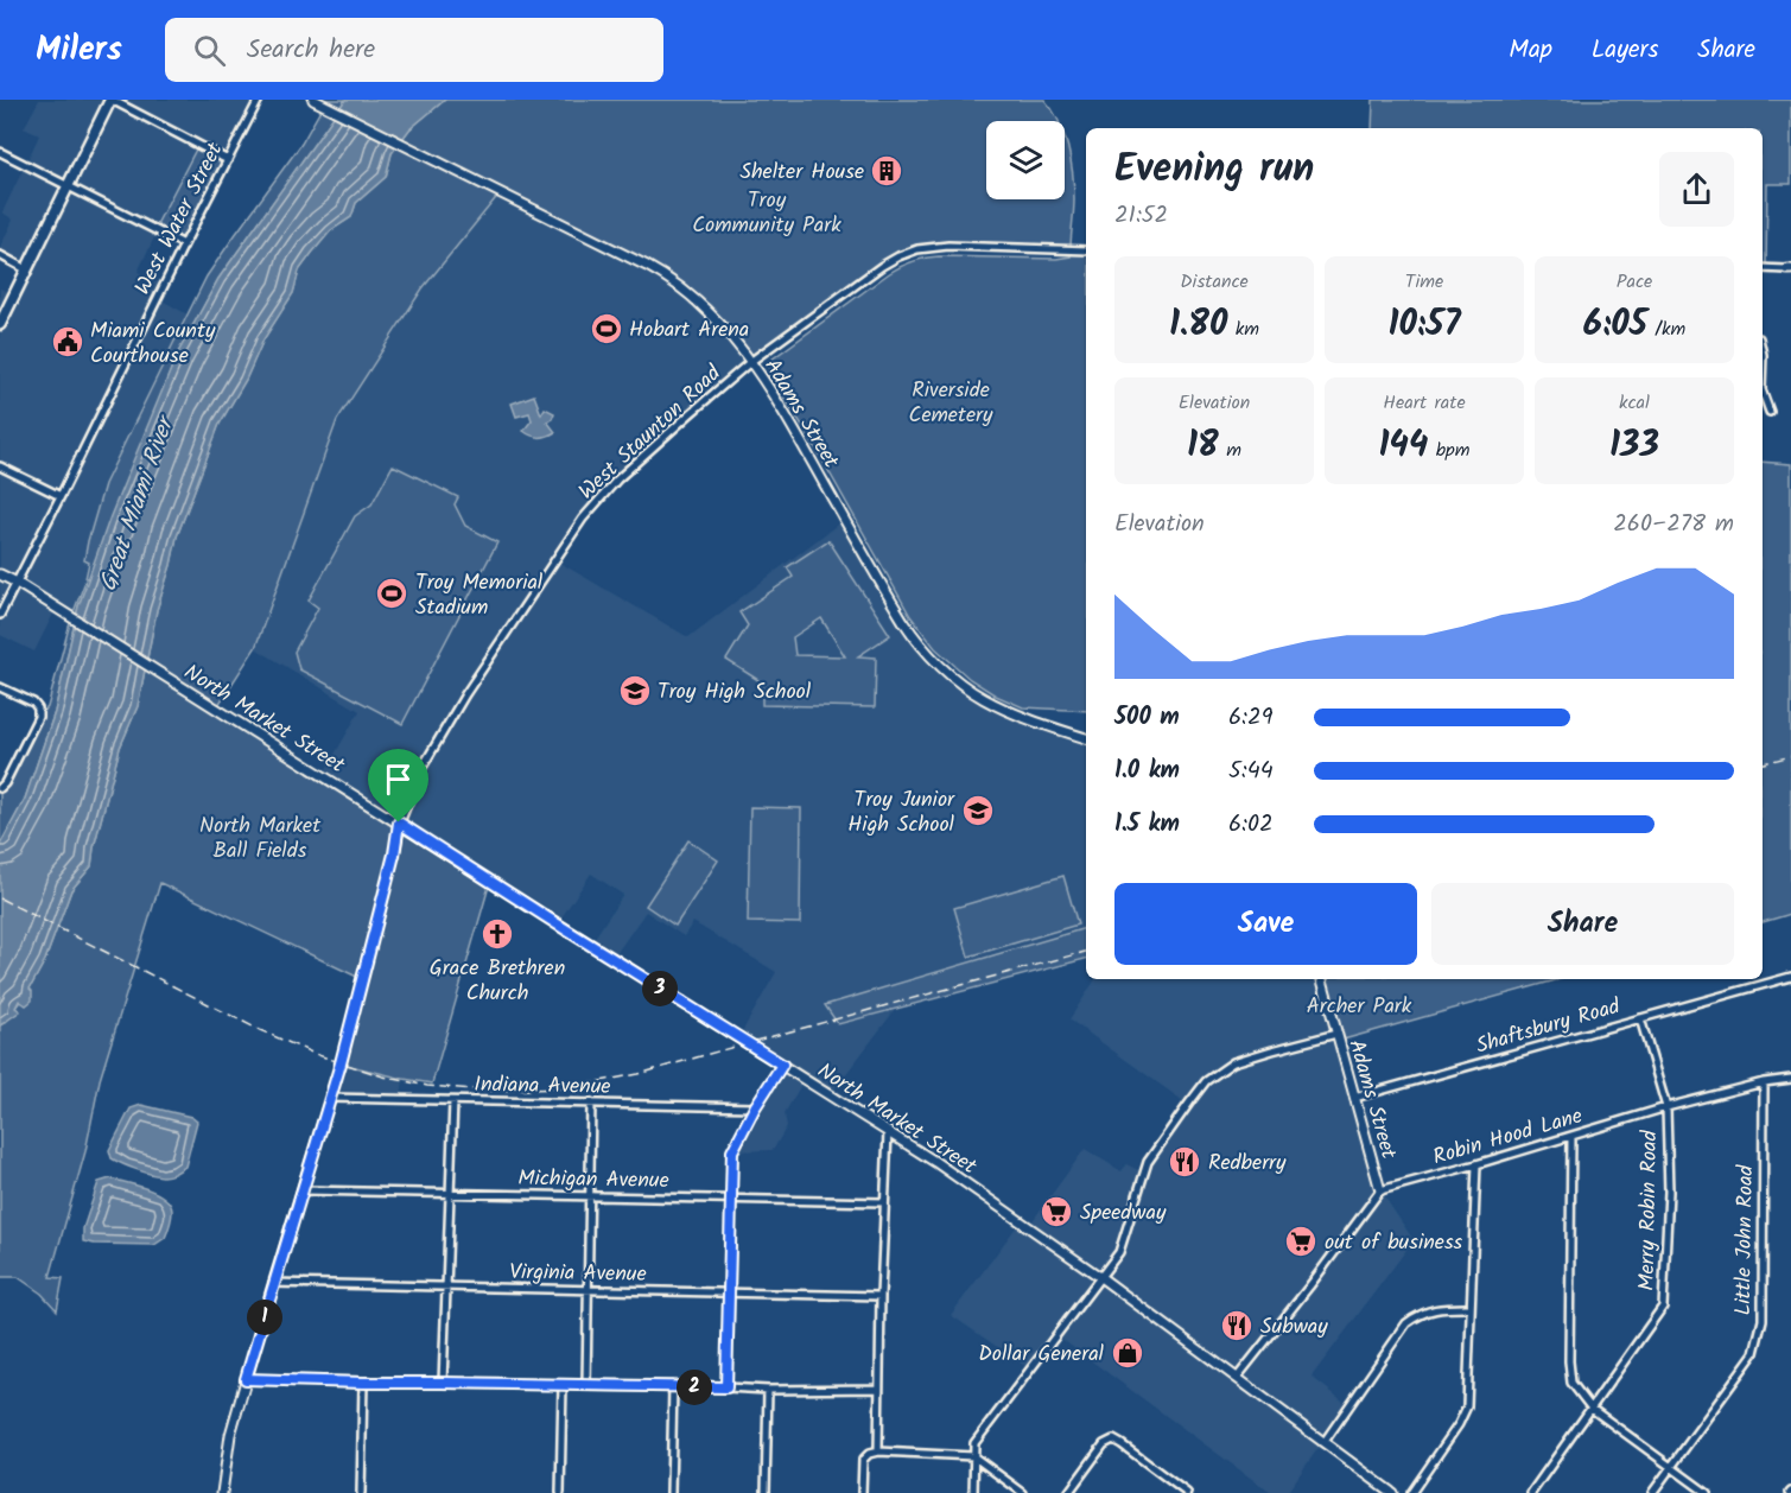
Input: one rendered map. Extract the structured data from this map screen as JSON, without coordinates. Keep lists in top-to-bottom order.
{
  "streets": {
    "street": [
      "West Water Street",
      "Adams Street",
      "West Staunton Road",
      "North Market Street",
      "Shaftsbury Road",
      "Indiana Avenue",
      "Robin Hood Lane",
      "Michigan Avenue",
      "Merry Robin Road",
      "Little John Road",
      "Virginia Avenue"
    ]
  },
  "crossings": [
    ["West Water Street", "North Market Street"],
    ["Adams Street", "West Staunton Road"],
    ["Adams Street", "Shaftsbury Road"],
    ["Adams Street", "Robin Hood Lane"],
    ["West Staunton Road", "North Market Street"],
    ["Shaftsbury Road", "Merry Robin Road"],
    ["Robin Hood Lane", "Merry Robin Road"],
    ["Robin Hood Lane", "Little John Road"]
  ],
  "water": ["Great Miami River"],
  "parks": [
    "Troy Community Park",
    "Riverside Cemetery",
    "North Market Ball Fields",
    "Archer Park"
  ],
  "places": {
    "building": ["Shelter House"],
    "sports": ["Hobart Arena", "Troy Memorial Stadium"],
    "public building": ["Miami County Courthouse"],
    "school or university": ["Troy High School", "Troy Junior High School"],
    "church": ["Grace Brethren Church"],
    "restaurant": ["Redberry", "Subway"],
    "supermarket": ["Speedway", "out of business"],
    "shop": ["Dollar General"]
  },
  "page": {
    "header": "Milers",
    "search": "Search here",
    "nav": ["Map", "Layers", "Share"],
    "heading": ["Evening run", "21:52"],
    "stats": [
      ["Distance", "1.80 km"],
      ["Time", "10:57"],
      ["Pace", "6:05 /km"],
      ["Elevation", "18 m"],
      ["Heart rate", "144 bpm"],
      ["kcal", "133"]
    ],
    "chart": ["Elevation", "260–278 m"],
    "list": [
      {
        "name": "500 m",
        "note": "6:29"
      },
      {
        "name": "1.0 km",
        "note": "5:44"
      },
      {
        "name": "1.5 km",
        "note": "6:02"
      }
    ],
    "buttons": ["Save", "Share"],
    "pins": ["3", "1", "2"]
  }
}
